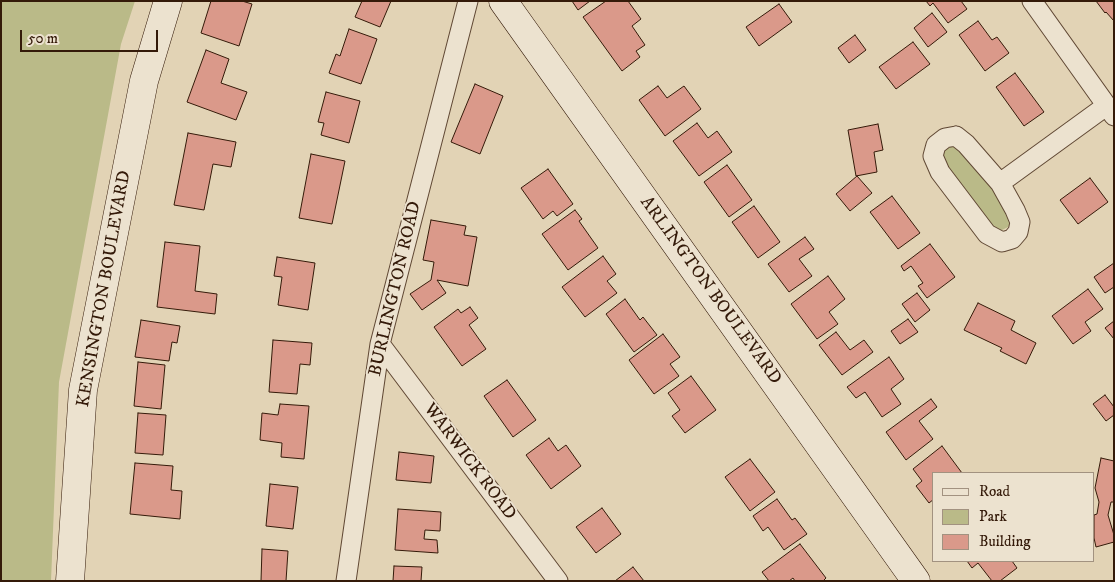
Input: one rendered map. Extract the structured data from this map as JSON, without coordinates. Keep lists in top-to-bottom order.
{
  "streets": {
    "street": [
      "KENSINGTON BOULEVARD",
      "BURLINGTON ROAD",
      "ARLINGTON BOULEVARD",
      "WARWICK ROAD"
    ]
  },
  "crossings": [
    ["BURLINGTON ROAD", "WARWICK ROAD"]
  ],
  "legend": ["Road", "Park", "Building"],
  "scale_bar": "50 m"
}
